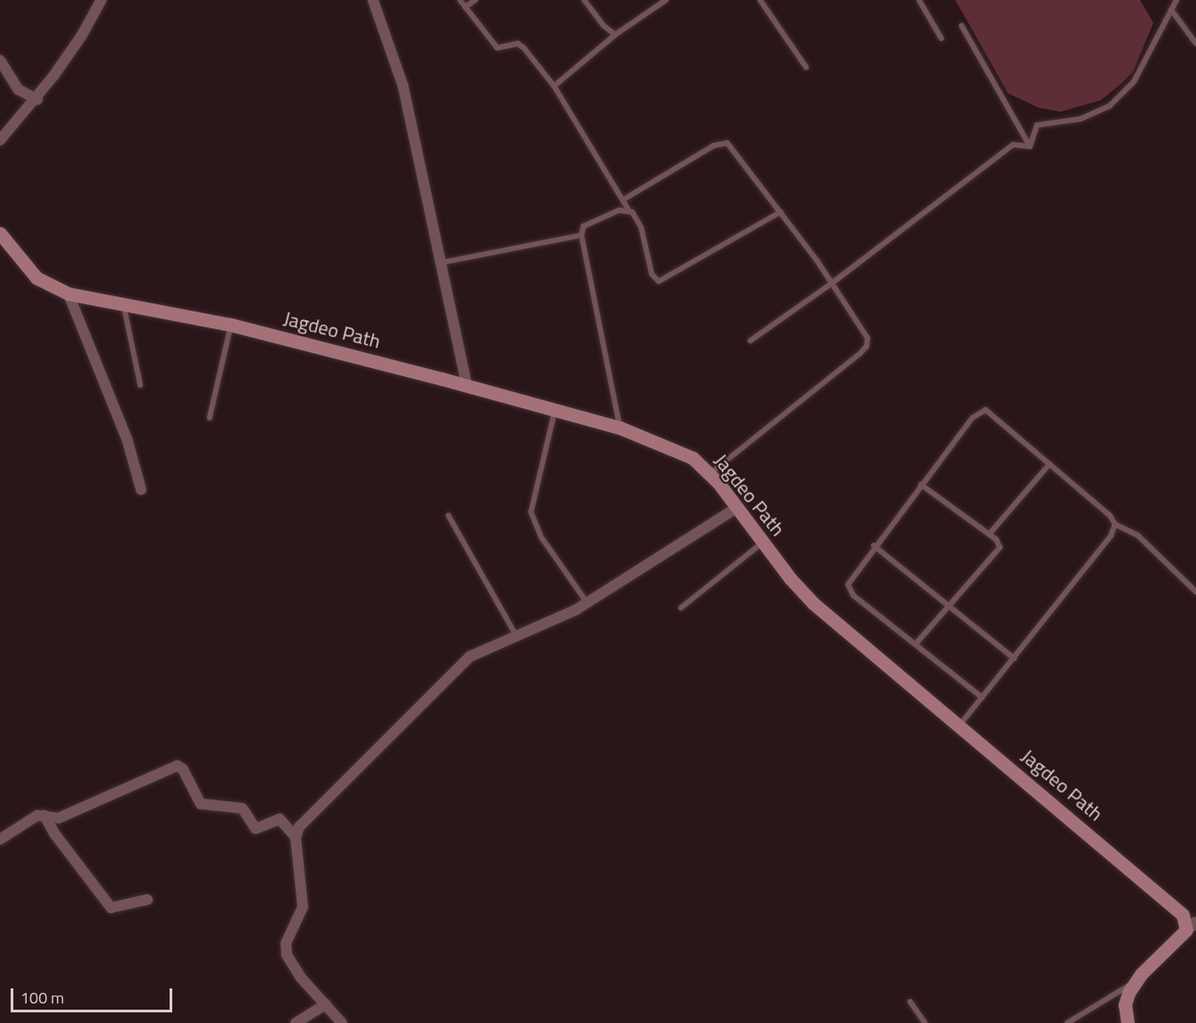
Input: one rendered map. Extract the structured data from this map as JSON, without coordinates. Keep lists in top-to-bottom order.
{
  "streets": {
    "main road": ["Jagdeo Path"]
  },
  "scale_bar": "100 m"
}
